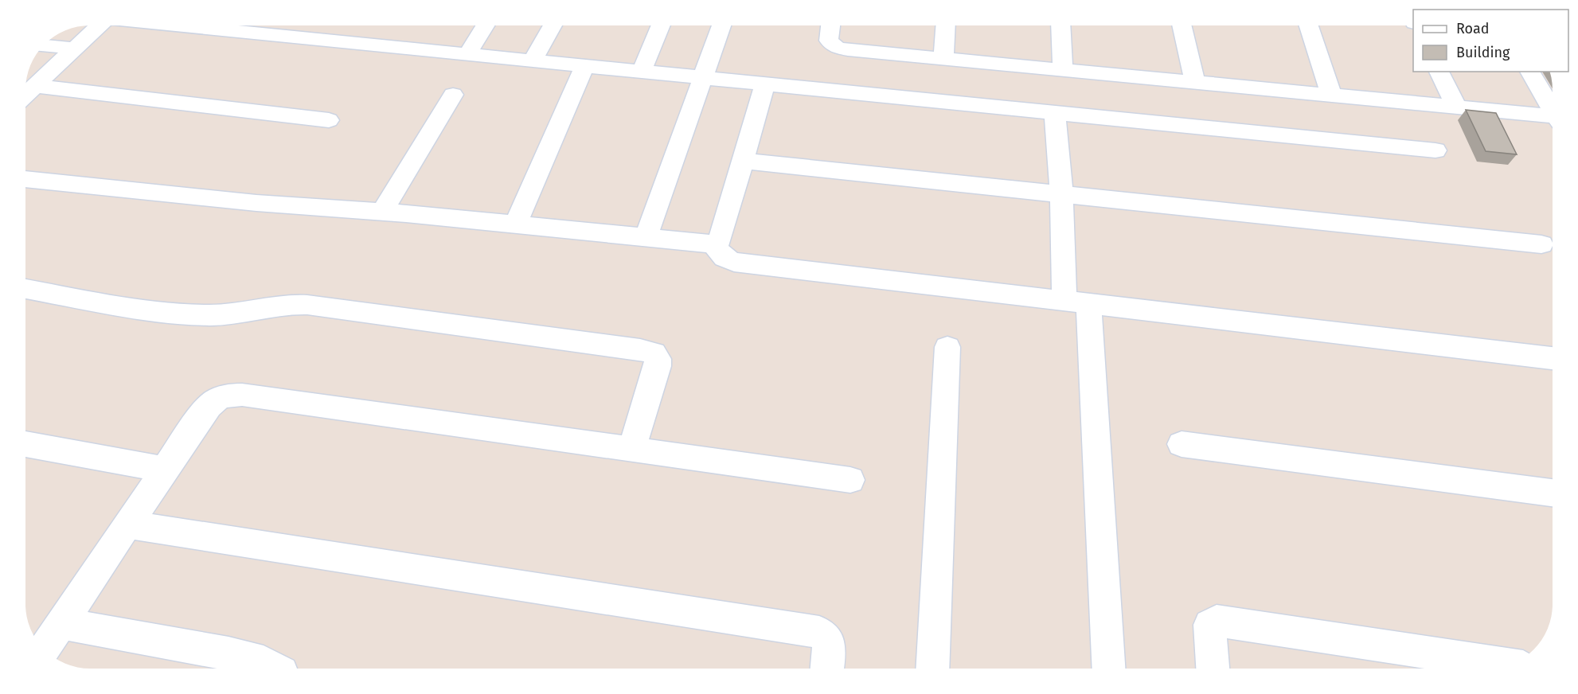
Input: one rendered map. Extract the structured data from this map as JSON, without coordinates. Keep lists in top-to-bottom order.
{
  "legend": ["Road", "Building"]
}
